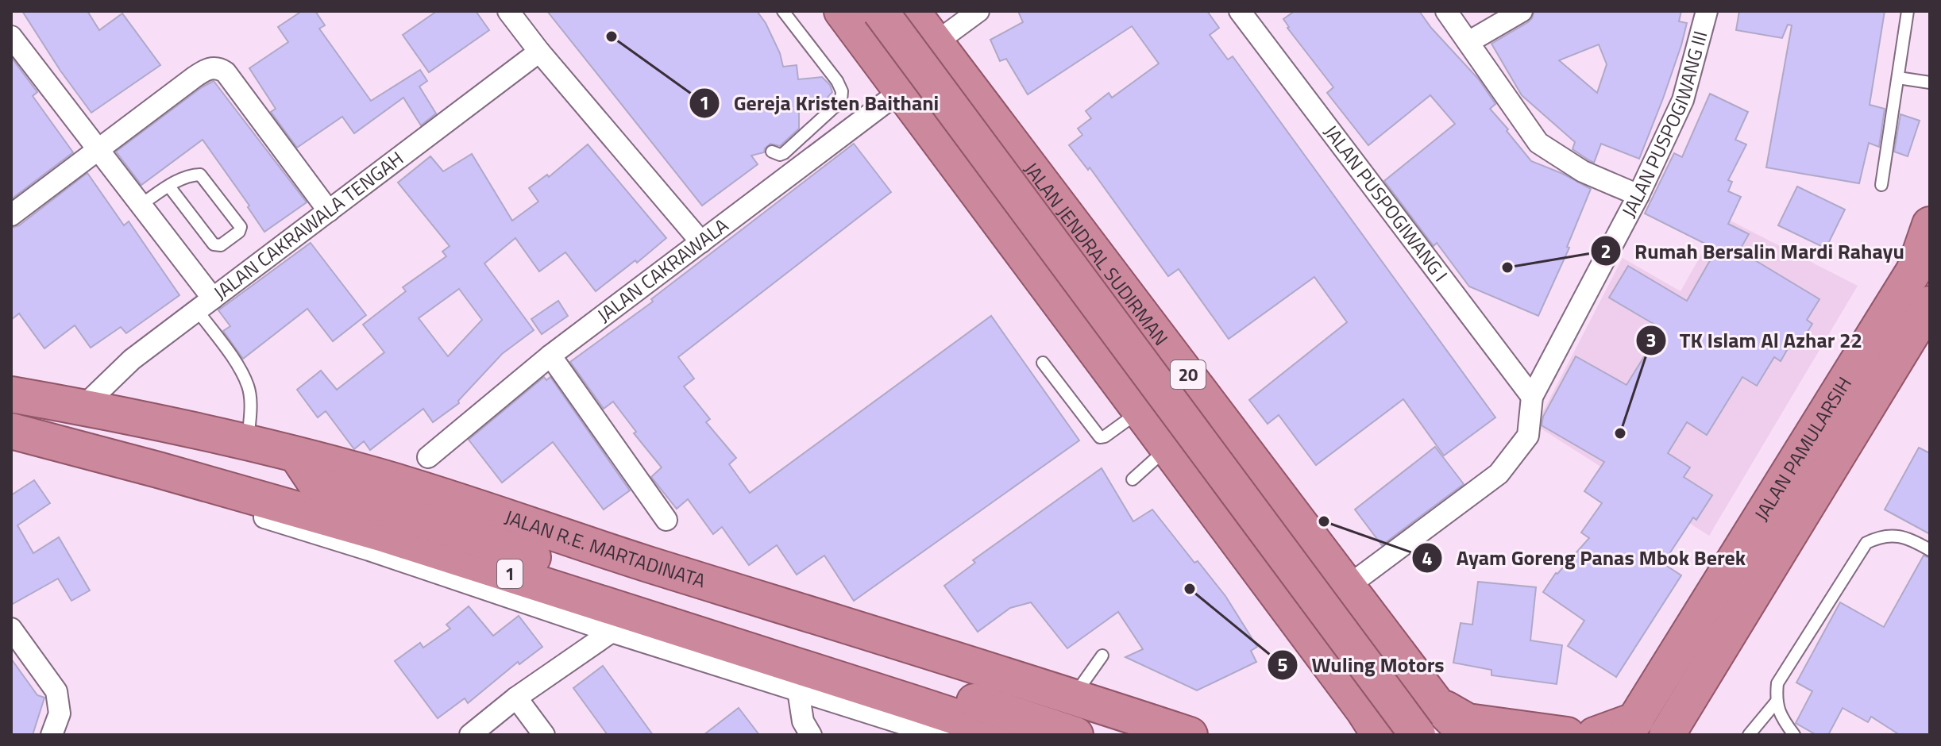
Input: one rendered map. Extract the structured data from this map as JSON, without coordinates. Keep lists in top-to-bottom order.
{
  "streets": {
    "highway": [
      "JALAN JENDRAL SUDIRMAN",
      "20",
      "JALAN PAMULARSIH",
      "JALAN R.E. MARTADINATA",
      "1"
    ],
    "street": [
      "JALAN PUSPOGIWANG III",
      "JALAN PUSPOGIWANG I",
      "JALAN CAKRAWALA TENGAH",
      "JALAN CAKRAWALA"
    ]
  },
  "crossings": [
    ["JALAN PUSPOGIWANG III", "JALAN PUSPOGIWANG I"],
    ["JALAN PUSPOGIWANG III", "JALAN JENDRAL SUDIRMAN"],
    ["JALAN CAKRAWALA TENGAH", "JALAN R.E. MARTADINATA"],
    ["JALAN R.E. MARTADINATA", "1"]
  ],
  "places": [
    "Gereja Kristen Baithani",
    "Rumah Bersalin Mardi Rahayu",
    "TK Islam Al Azhar 22",
    "Ayam Goreng Panas Mbok Berek",
    "Wuling Motors"
  ]
}
